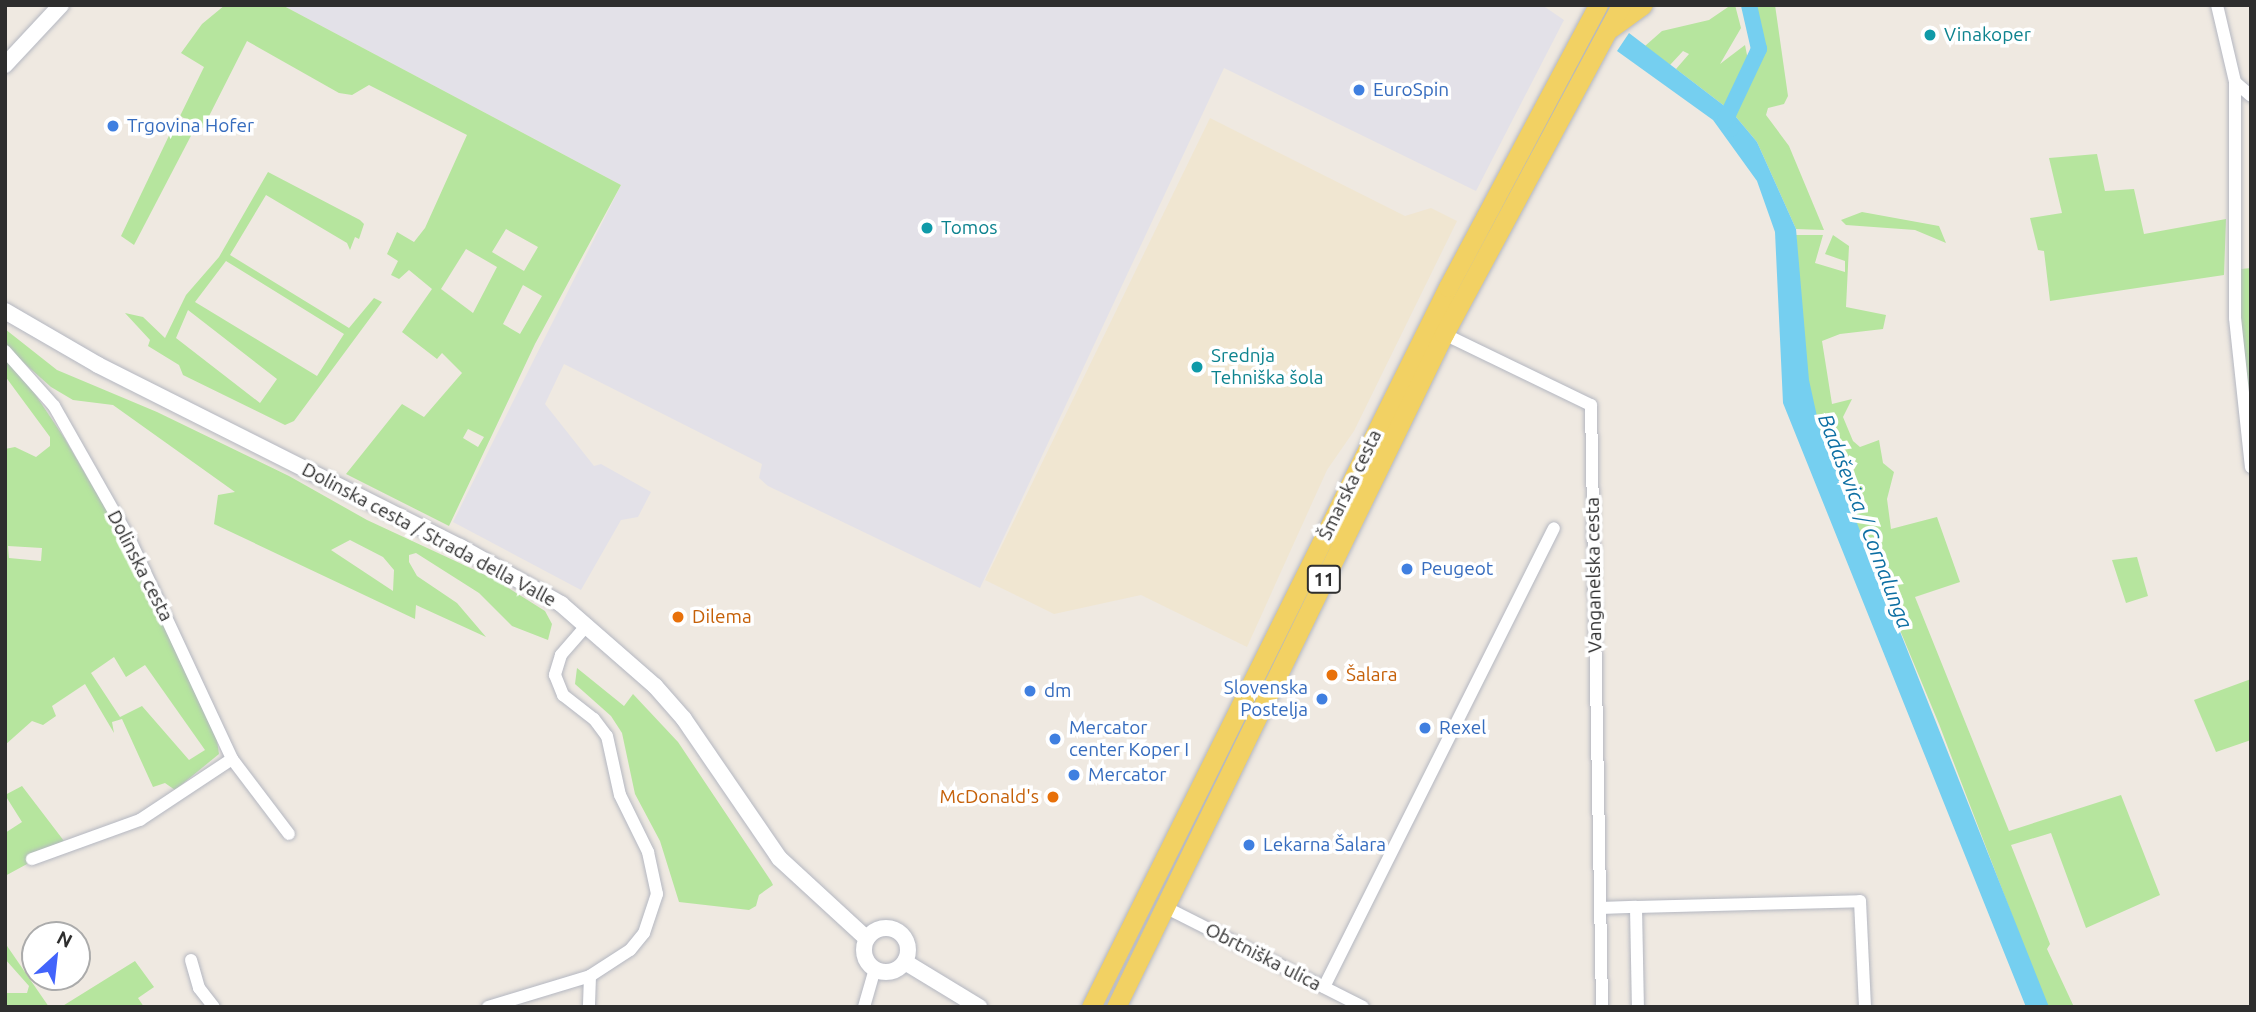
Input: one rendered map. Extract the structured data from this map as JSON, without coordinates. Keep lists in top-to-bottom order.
{
  "streets": {
    "main road": ["Šmarska cesta", "11"],
    "street": [
      "Dolinska cesta / Strada della Valle",
      "Dolinska cesta",
      "Vanganelska cesta",
      "Obrtniška ulica"
    ]
  },
  "crossings": [
    ["Šmarska cesta", "Vanganelska cesta"],
    ["Šmarska cesta", "Obrtniška ulica"]
  ],
  "water": ["Badaševica / Cornalunga"],
  "places": [
    "Vinakoper",
    "EuroSpin",
    "Trgovina Hofer",
    "Tomos",
    "Srednja Tehniška šola",
    "Peugeot",
    "Dilema",
    "Šalara",
    "dm",
    "Slovenska Postelja",
    "Rexel",
    "Mercator center Koper I",
    "Mercator",
    "McDonald's",
    "Lekarna Šalara"
  ],
  "north": "top right"
}
